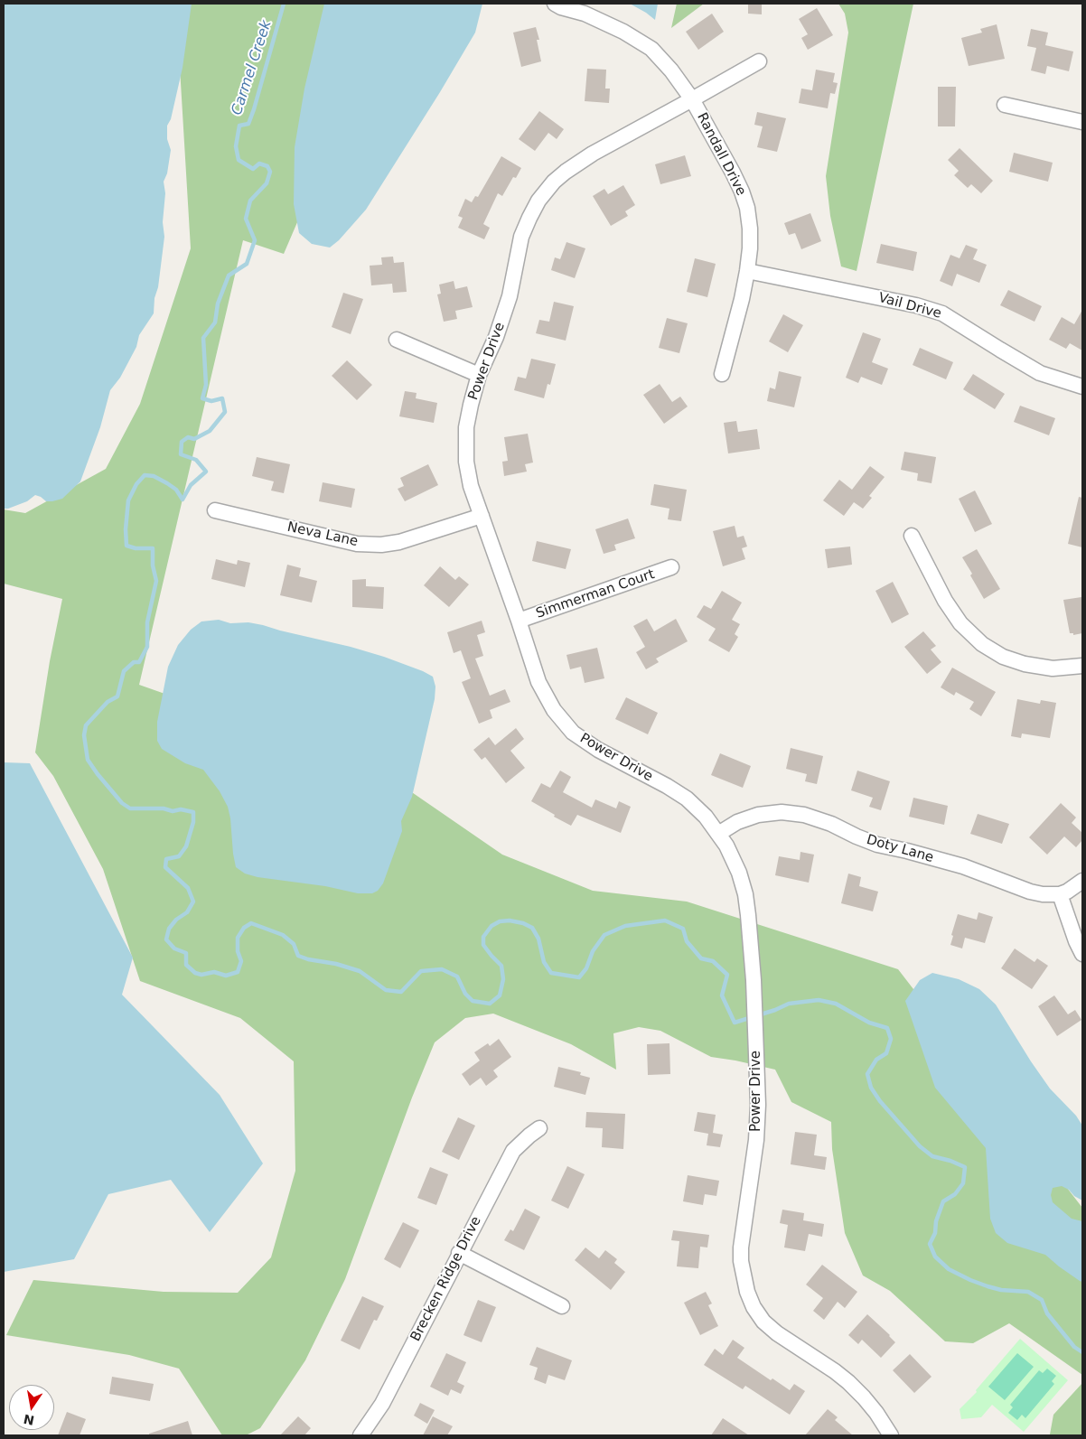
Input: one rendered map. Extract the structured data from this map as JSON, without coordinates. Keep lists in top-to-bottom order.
{
  "streets": {
    "street": [
      "Randall Drive",
      "Vail Drive",
      "Power Drive",
      "Neva Lane",
      "Simmerman Court",
      "Doty Lane",
      "Brecken Ridge Drive"
    ]
  },
  "crossings": [
    ["Randall Drive", "Vail Drive"],
    ["Randall Drive", "Power Drive"],
    ["Power Drive", "Neva Lane"],
    ["Power Drive", "Simmerman Court"],
    ["Power Drive", "Doty Lane"]
  ],
  "water": ["Carmel Creek"],
  "north": "bottom"
}
